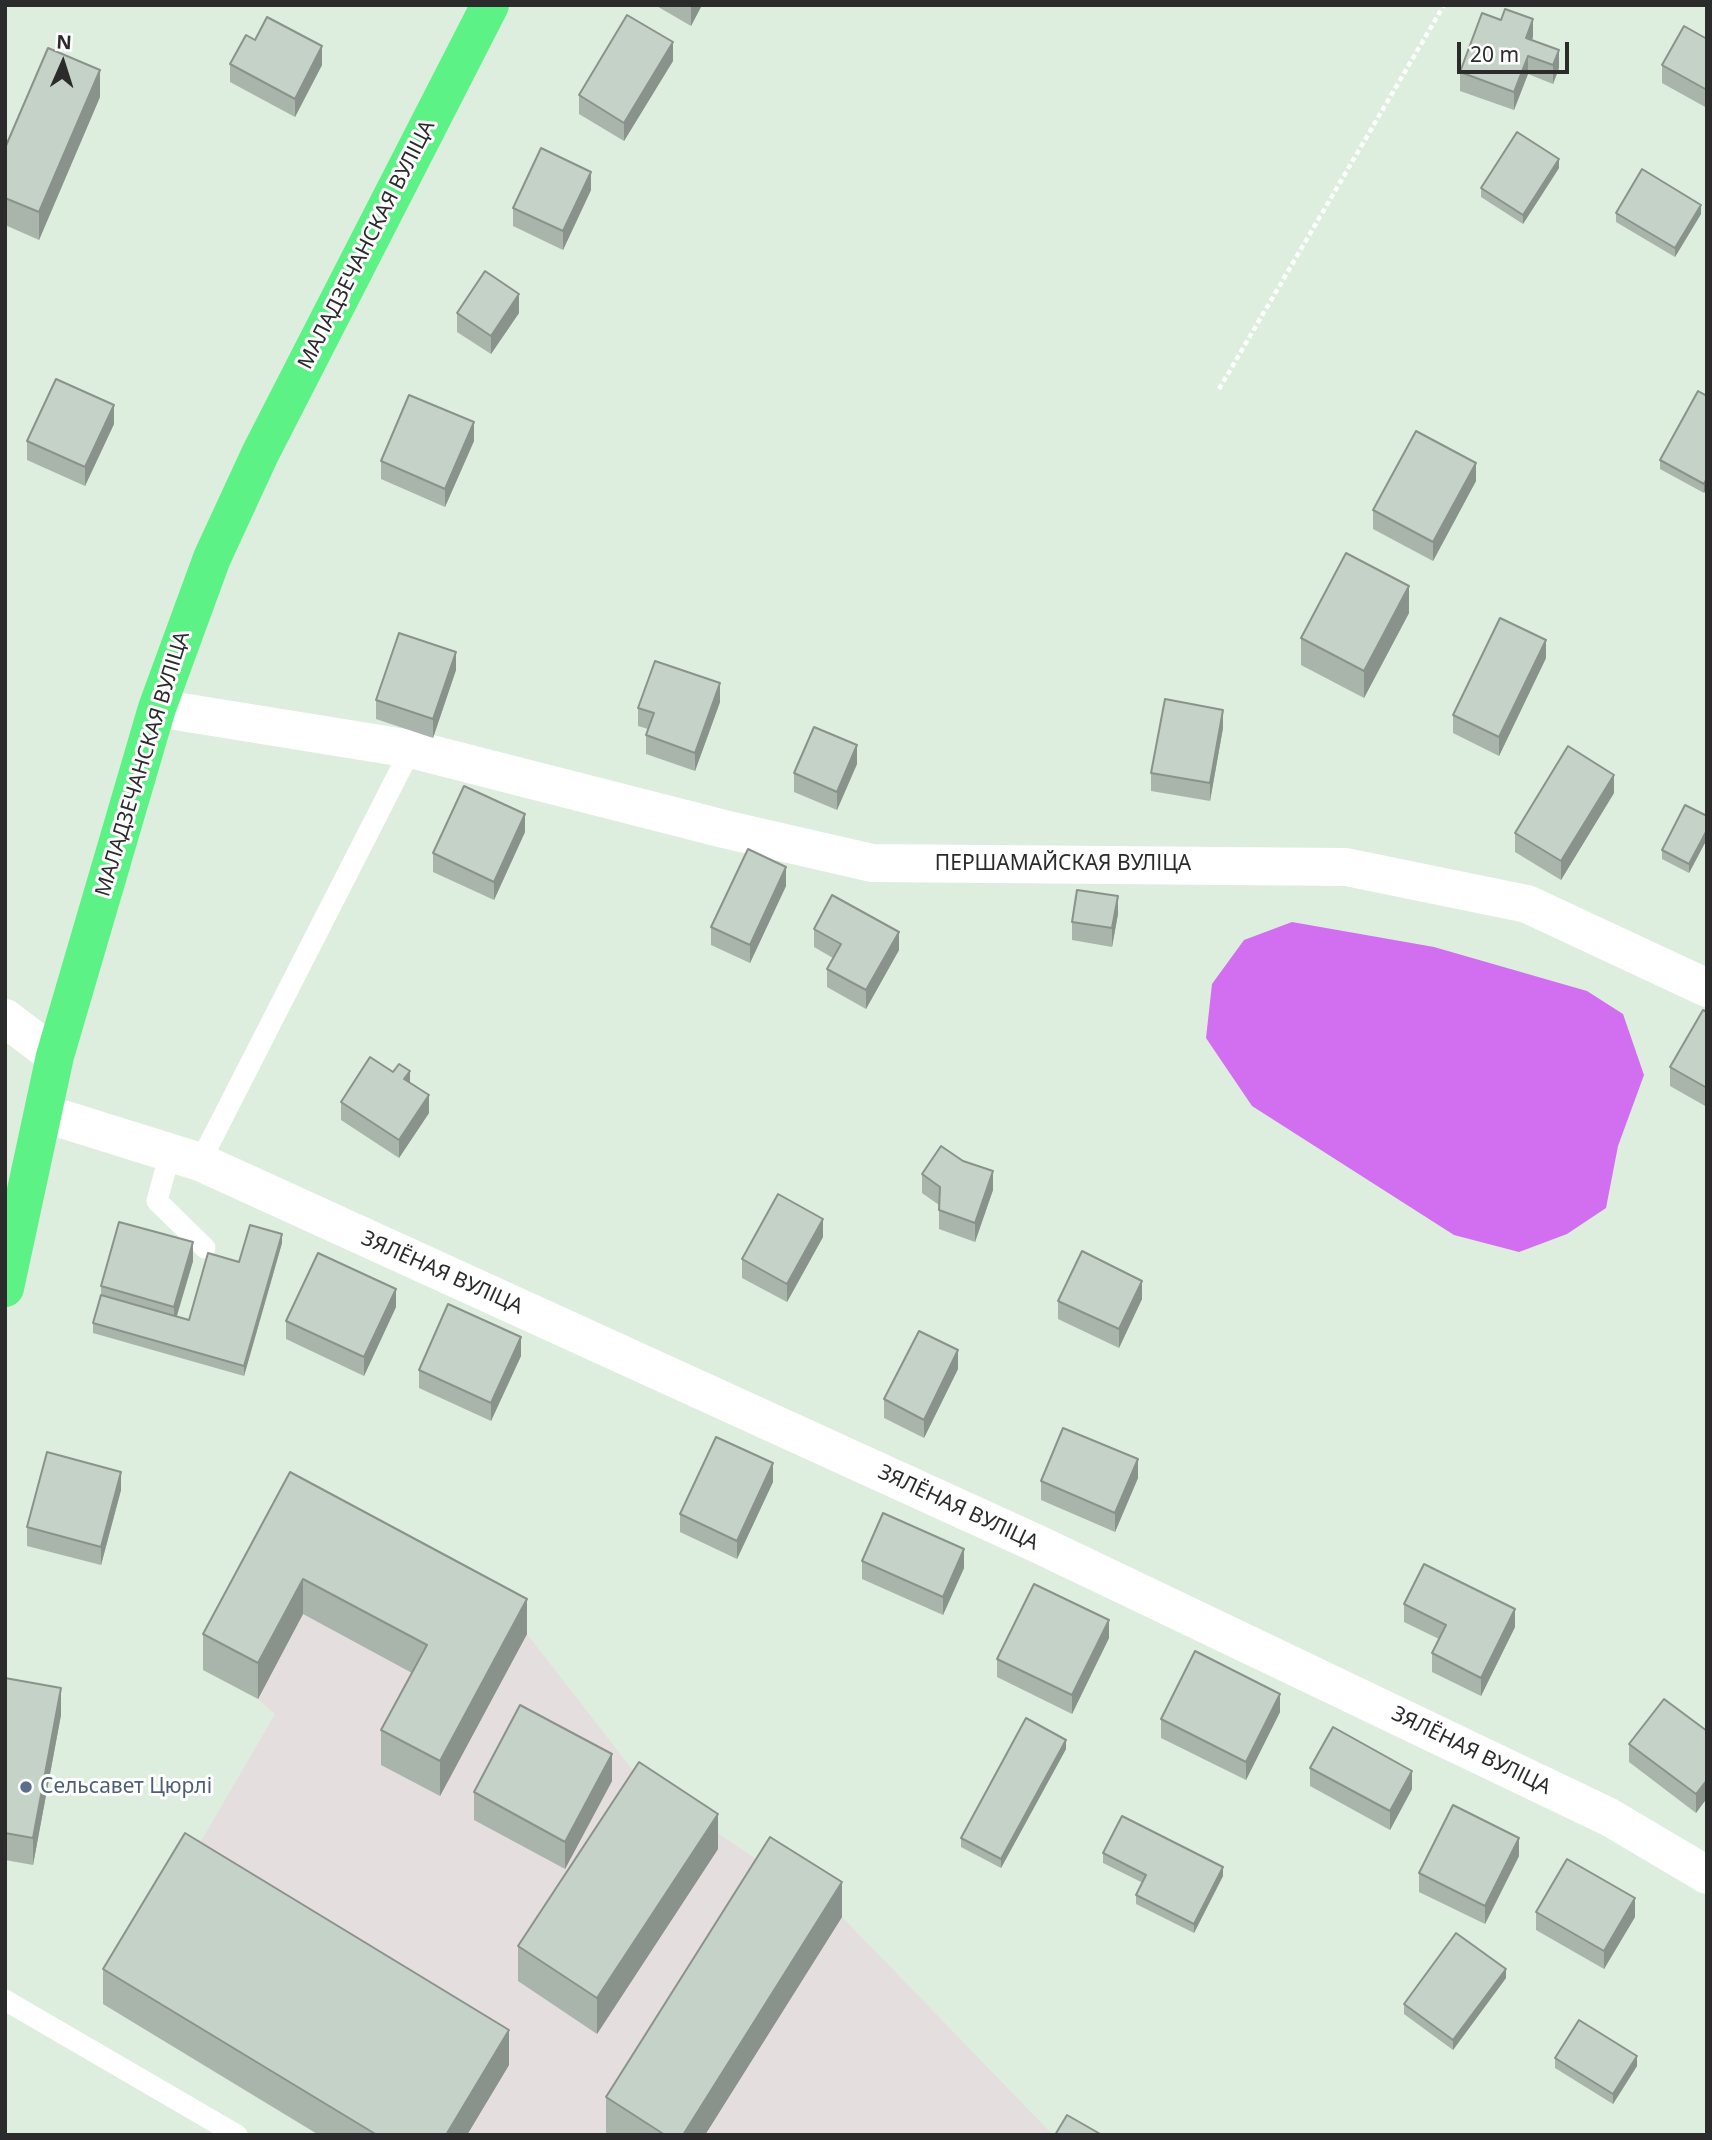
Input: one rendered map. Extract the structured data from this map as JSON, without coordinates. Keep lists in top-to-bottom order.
{
  "streets": {
    "main road": ["МАЛАДЗЕЧАНСКАЯ ВУЛІЦА"],
    "street": ["ПЕРШАМАЙСКАЯ ВУЛІЦА", "ЗЯЛЁНАЯ ВУЛІЦА"]
  },
  "crossings": [
    ["МАЛАДЗЕЧАНСКАЯ ВУЛІЦА", "ПЕРШАМАЙСКАЯ ВУЛІЦА"],
    ["МАЛАДЗЕЧАНСКАЯ ВУЛІЦА", "ЗЯЛЁНАЯ ВУЛІЦА"]
  ],
  "places": ["Сельсавет Цюрлі"],
  "scale_bar": "20 m",
  "north": "top"
}
